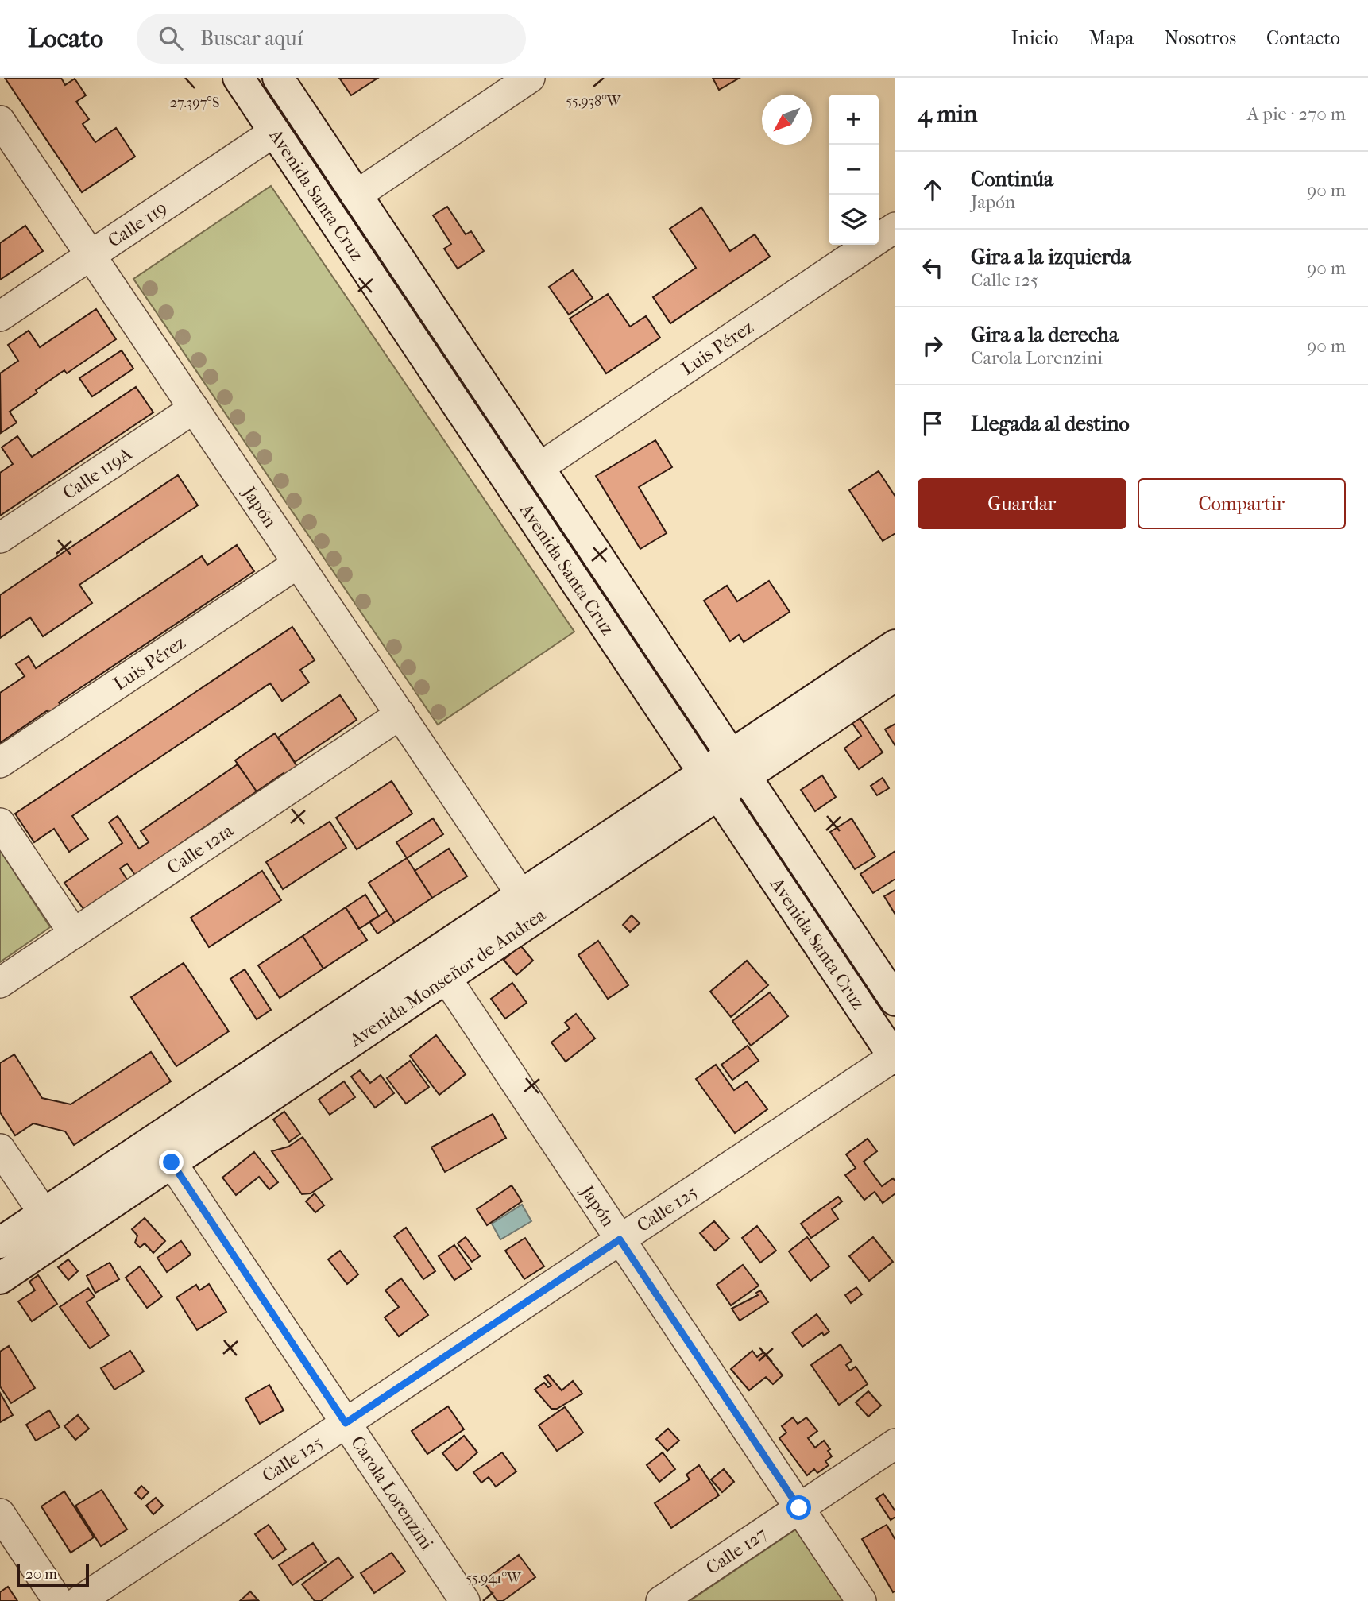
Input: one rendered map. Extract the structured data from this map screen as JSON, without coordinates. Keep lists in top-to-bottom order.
{
  "streets": {
    "main road": ["Avenida Santa Cruz", "Avenida Monseñor de Andrea"],
    "street": [
      "Calle 119",
      "Luis Pérez",
      "Calle 119A",
      "Japón",
      "Calle 121a",
      "Calle 125",
      "Carola Lorenzini",
      "Calle 127"
    ]
  },
  "crossings": [
    ["Avenida Santa Cruz", "Calle 119"],
    ["Avenida Santa Cruz", "Luis Pérez"],
    ["Avenida Santa Cruz", "Avenida Monseñor de Andrea"],
    ["Avenida Santa Cruz", "Calle 125"],
    ["Calle 119", "Japón"],
    ["Luis Pérez", "Japón"],
    ["Calle 119A", "Japón"],
    ["Japón", "Calle 121a"],
    ["Japón", "Avenida Monseñor de Andrea"],
    ["Japón", "Calle 125"],
    ["Japón", "Calle 127"],
    ["Avenida Monseñor de Andrea", "Carola Lorenzini"],
    ["Calle 125", "Carola Lorenzini"]
  ],
  "scale_bar": "20 m",
  "north": "bottom left",
  "page": {
    "header": "Locato",
    "search": "Buscar aquí",
    "nav": [
      "Inicio",
      "Mapa",
      "Nosotros",
      "Contacto"
    ],
    "heading": ["4 min", "A pie · 270 m"],
    "map_buttons": ["+", "−"],
    "list": [
      ["Continúa", "Japón", "90 m"],
      ["Gira a la izquierda", "Calle 125", "90 m"],
      ["Gira a la derecha", "Carola Lorenzini", "90 m"],
      "Llegada al destino"
    ],
    "buttons": ["Guardar", "Compartir"],
    "scale": "20 m"
  },
  "coordinates": ["55.938°W", "27.397°S", "55.941°W"]
}
